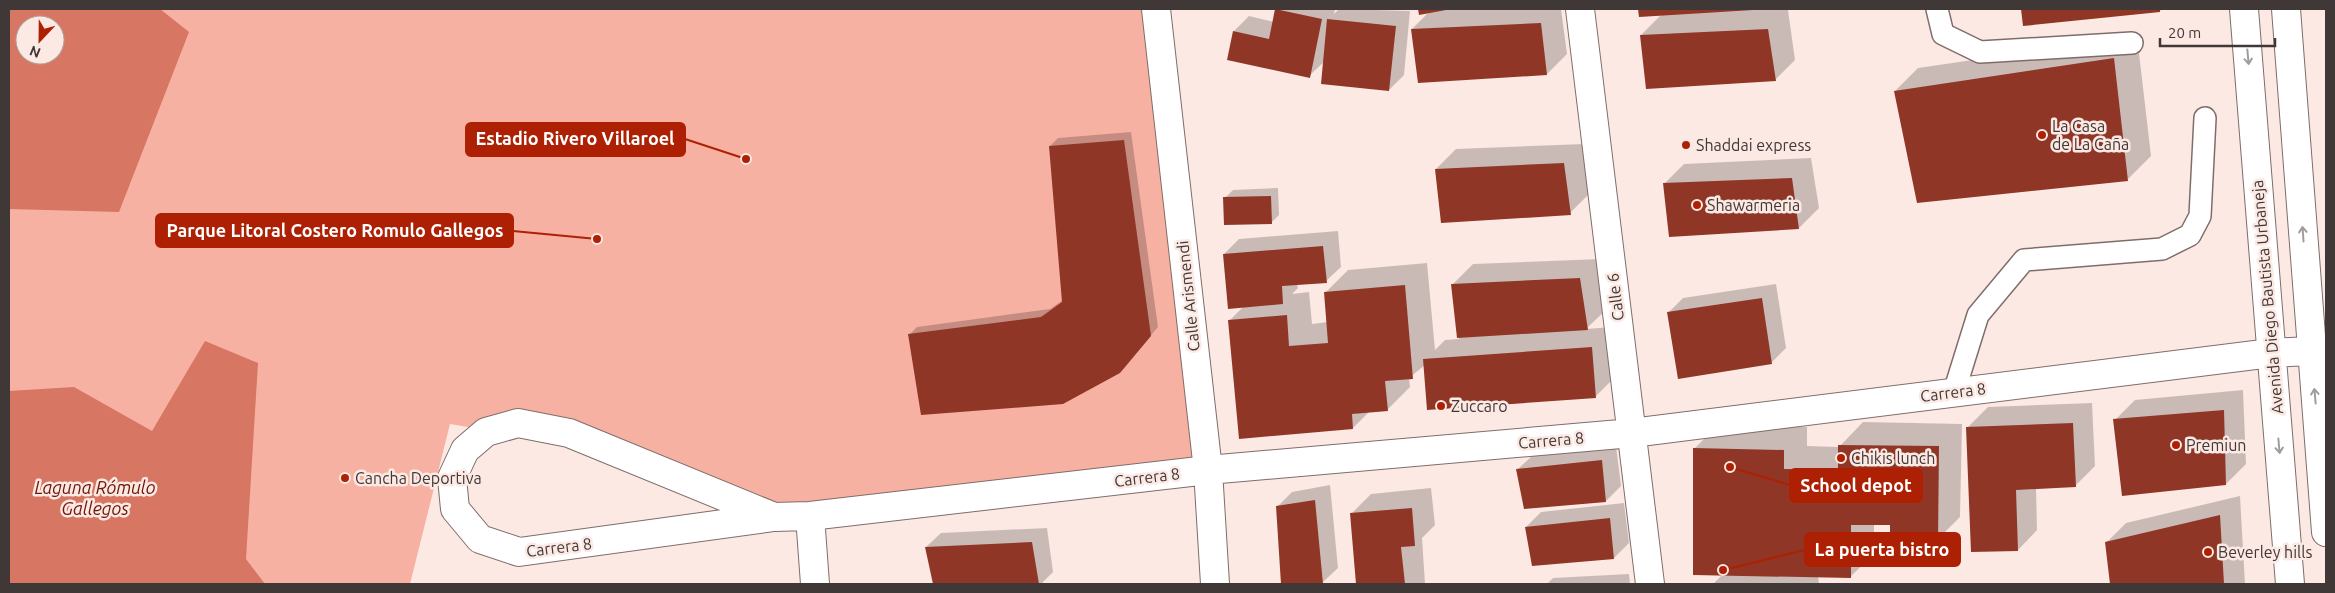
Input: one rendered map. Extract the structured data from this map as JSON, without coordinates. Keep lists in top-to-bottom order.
{
  "streets": {
    "street": [
      "Calle Arismendi",
      "Calle 6",
      "Avenida Diego Bautista Urbaneja",
      "Carrera 8"
    ]
  },
  "crossings": [
    ["Calle Arismendi", "Carrera 8"],
    ["Calle 6", "Carrera 8"],
    ["Avenida Diego Bautista Urbaneja", "Carrera 8"]
  ],
  "water": ["Laguna Rómulo Gallegos"],
  "places": [
    "La Casa de La Caña",
    "Shaddai express",
    "Estadio Rivero Villaroel",
    "Shawarmeria",
    "Parque Litoral Costero Romulo Gallegos",
    "Zuccaro",
    "Premiun",
    "Chikis lunch",
    "School depot",
    "Cancha Deportiva",
    "Beverley hills",
    "La puerta bistro"
  ],
  "scale_bar": "20 m",
  "north": "bottom"
}
